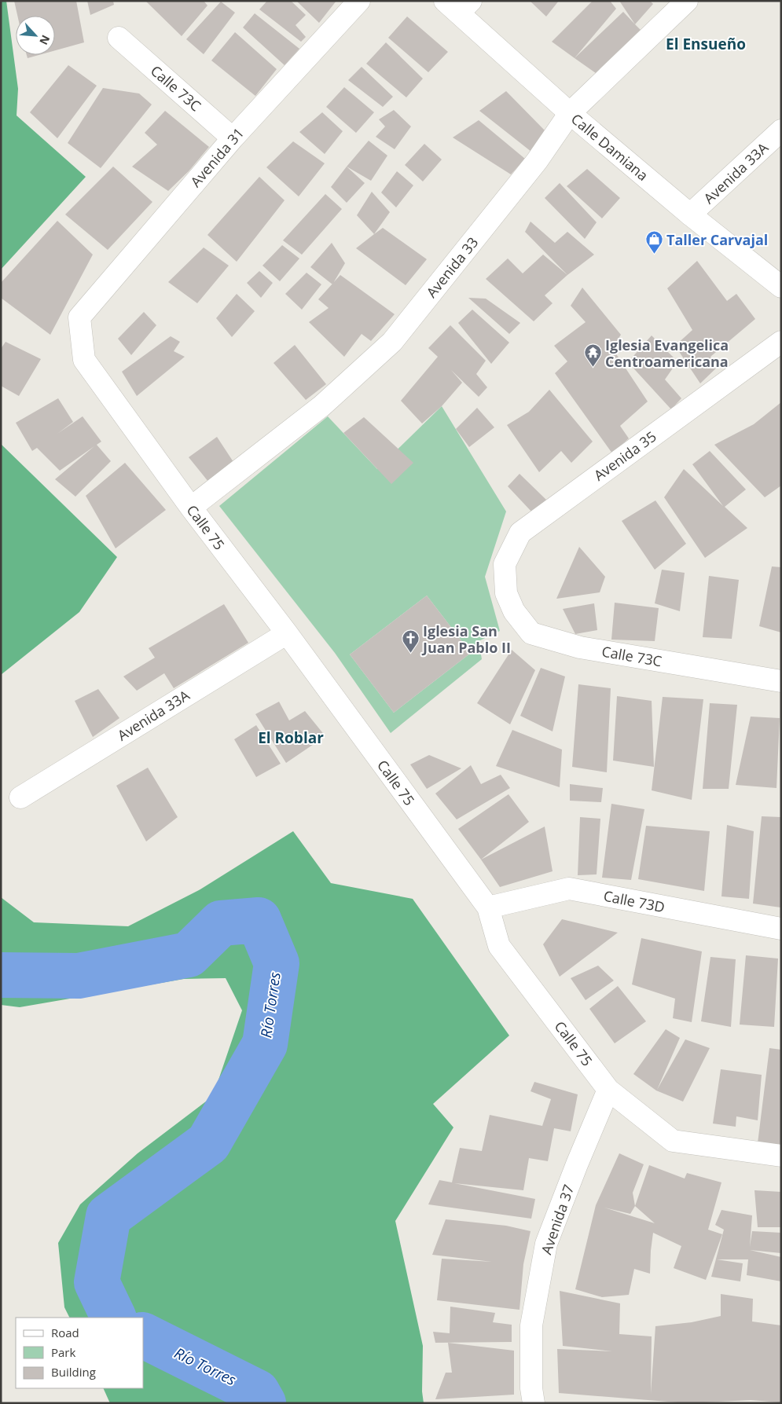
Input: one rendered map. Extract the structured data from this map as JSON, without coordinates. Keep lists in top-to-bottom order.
{
  "streets": {
    "street": [
      "Calle 73C",
      "Calle Damiana",
      "Avenida 31",
      "Avenida 33A",
      "Avenida 33",
      "Avenida 35",
      "Calle 75",
      "Calle 73D",
      "Avenida 37"
    ]
  },
  "crossings": [
    ["Calle 73C", "Avenida 31"],
    ["Calle 73C", "Avenida 35"],
    ["Calle Damiana", "Avenida 33A"],
    ["Calle Damiana", "Avenida 33"],
    ["Avenida 31", "Calle 75"],
    ["Avenida 33A", "Calle 75"],
    ["Avenida 33", "Calle 75"],
    ["Calle 75", "Calle 73D"],
    ["Calle 75", "Avenida 37"]
  ],
  "districts": ["El Ensueño", "El Roblar"],
  "water": ["Río Torres"],
  "places": {
    "shop": ["Taller Carvajal"],
    "temple": ["Iglesia Evangelica Centroamericana"],
    "church": ["Iglesia San Juan Pablo II"]
  },
  "legend": ["Road", "Park", "Building"],
  "north": "bottom right"
}
